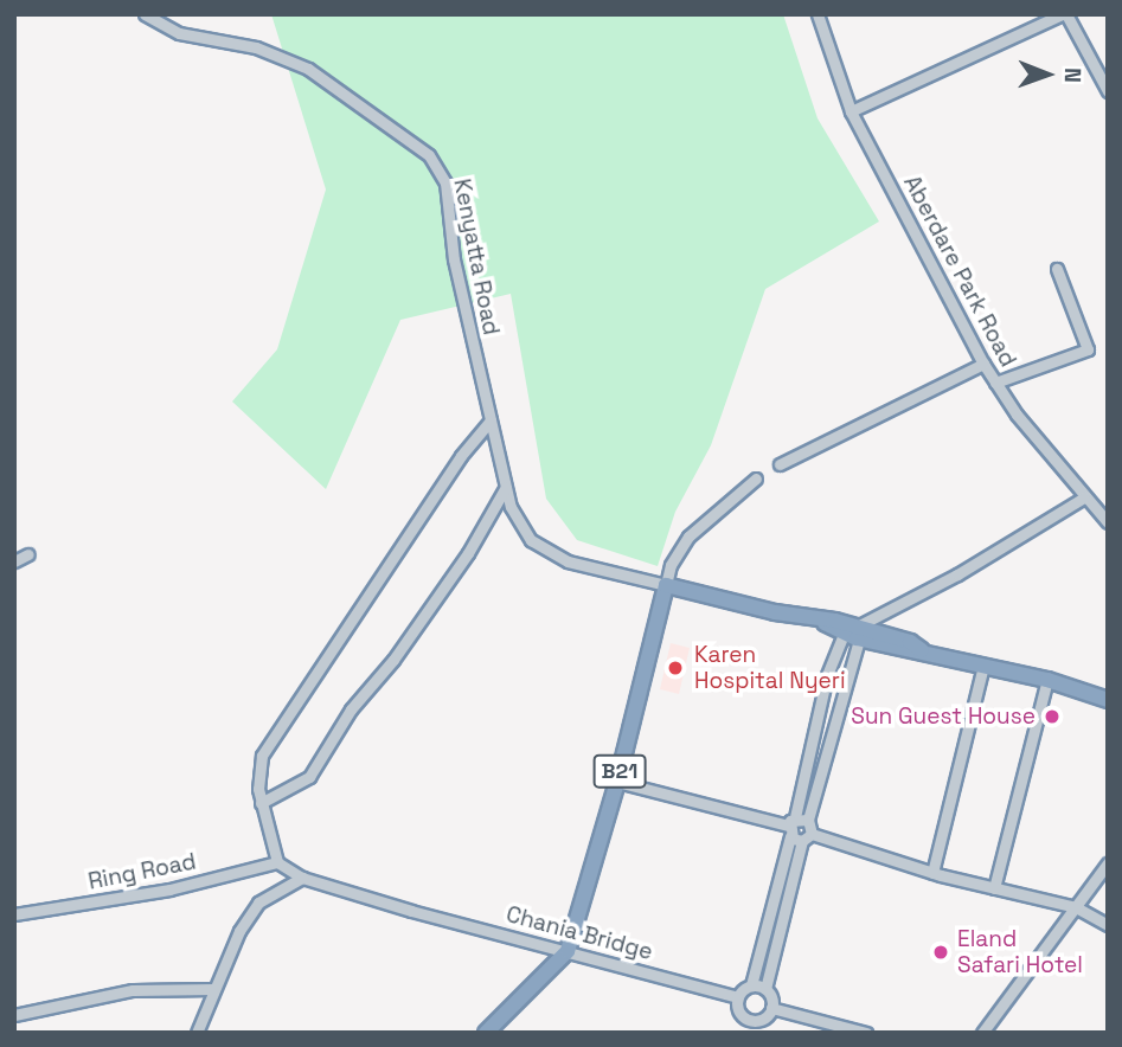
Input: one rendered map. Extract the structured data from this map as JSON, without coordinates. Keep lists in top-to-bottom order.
{
  "streets": {
    "highway": ["B21"],
    "street": [
      "Kenyatta Road",
      "Aberdare Park Road",
      "Ring Road",
      "Chania Bridge"
    ]
  },
  "crossings": [
    ["Kenyatta Road", "B21"],
    ["B21", "Chania Bridge"],
    ["Ring Road", "Chania Bridge"]
  ],
  "places": ["Karen Hospital Nyeri", "Sun Guest House", "Eland Safari Hotel"],
  "north": "right"
}
